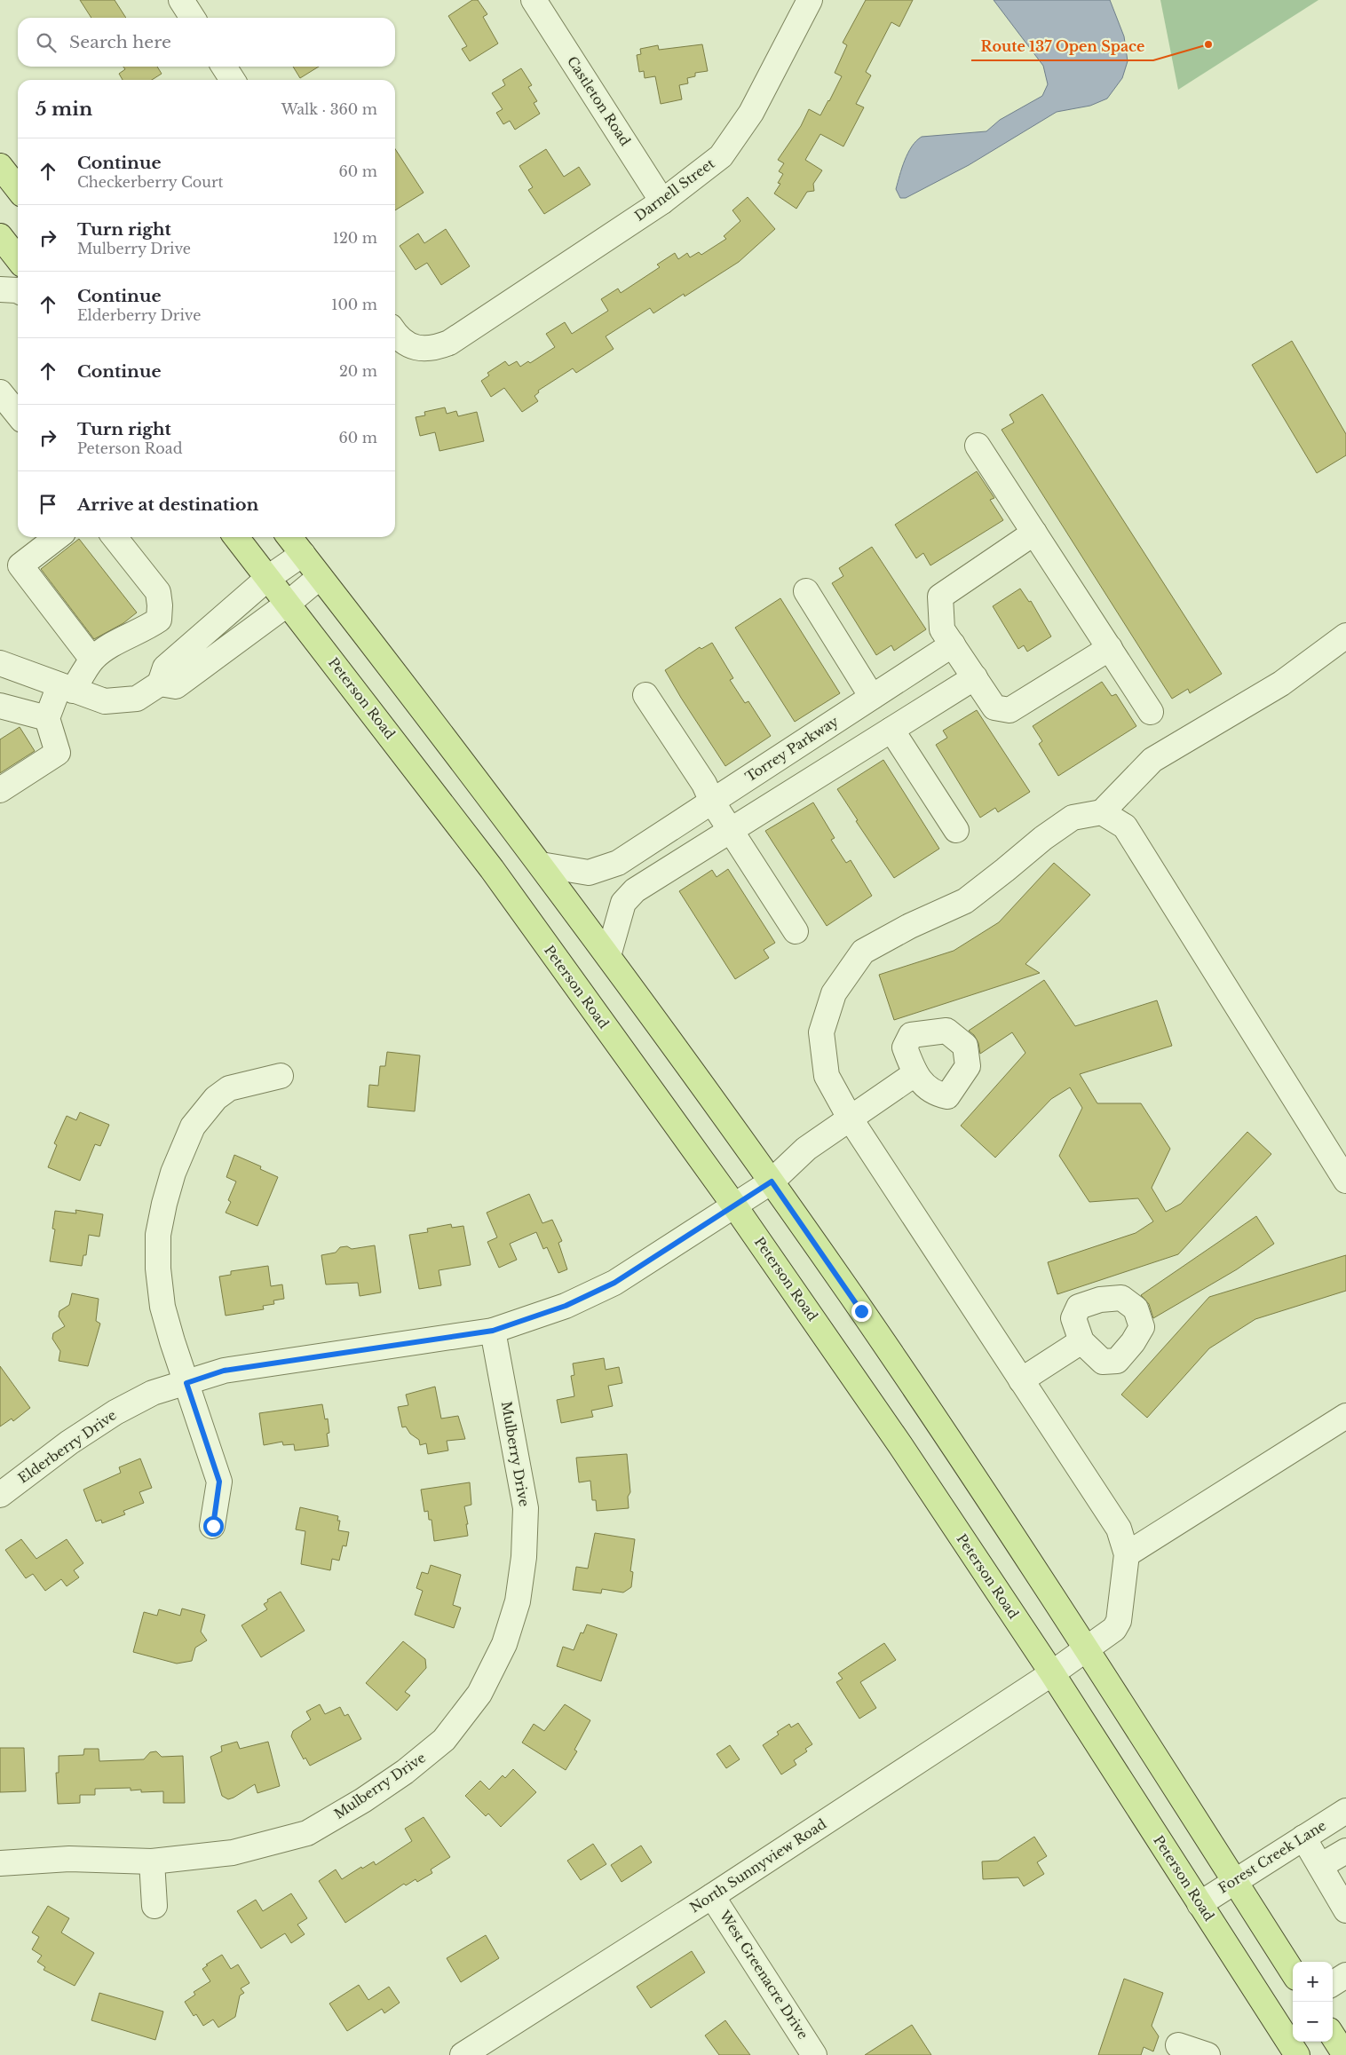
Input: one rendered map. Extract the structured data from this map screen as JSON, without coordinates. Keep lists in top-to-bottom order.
{
  "streets": {
    "main road": ["Peterson Road"],
    "street": [
      "Castleton Road",
      "Darnell Street",
      "Torrey Parkway",
      "Elderberry Drive",
      "Mulberry Drive",
      "Forest Creek Lane",
      "North Sunnyview Road",
      "West Greenacre Drive"
    ]
  },
  "crossings": [
    ["Castleton Road", "Darnell Street"],
    ["Peterson Road", "Forest Creek Lane"],
    ["Peterson Road", "North Sunnyview Road"],
    ["North Sunnyview Road", "West Greenacre Drive"]
  ],
  "places": ["Route 137 Open Space"],
  "page": {
    "search": "Search here",
    "heading": ["5 min", "Walk · 360 m"],
    "list": [
      ["Continue", "Checkerberry Court", "60 m"],
      ["Turn right", "Mulberry Drive", "120 m"],
      ["Continue", "Elderberry Drive", "100 m"],
      ["Continue", "20 m"],
      ["Turn right", "Peterson Road", "60 m"],
      "Arrive at destination"
    ],
    "map_buttons": ["+", "−"]
  }
}
